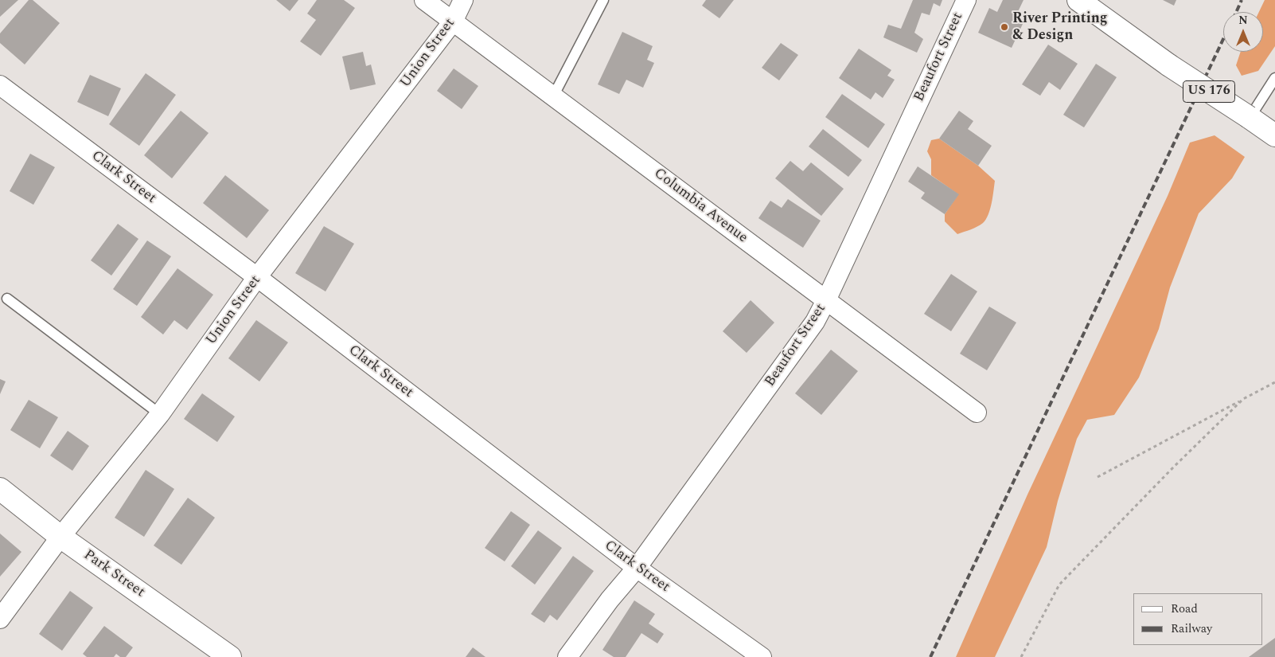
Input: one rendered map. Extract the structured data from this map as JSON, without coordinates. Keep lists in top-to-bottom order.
{
  "streets": {
    "street": [
      "Union Street",
      "Beaufort Street",
      "US 176",
      "Clark Street",
      "Columbia Avenue",
      "Park Street"
    ]
  },
  "crossings": [
    ["Union Street", "Clark Street"],
    ["Union Street", "Columbia Avenue"],
    ["Union Street", "Park Street"],
    ["Beaufort Street", "Clark Street"],
    ["Beaufort Street", "Columbia Avenue"]
  ],
  "places": ["River Printing & Design"],
  "legend": ["Road", "Railway"],
  "north": "top"
}
